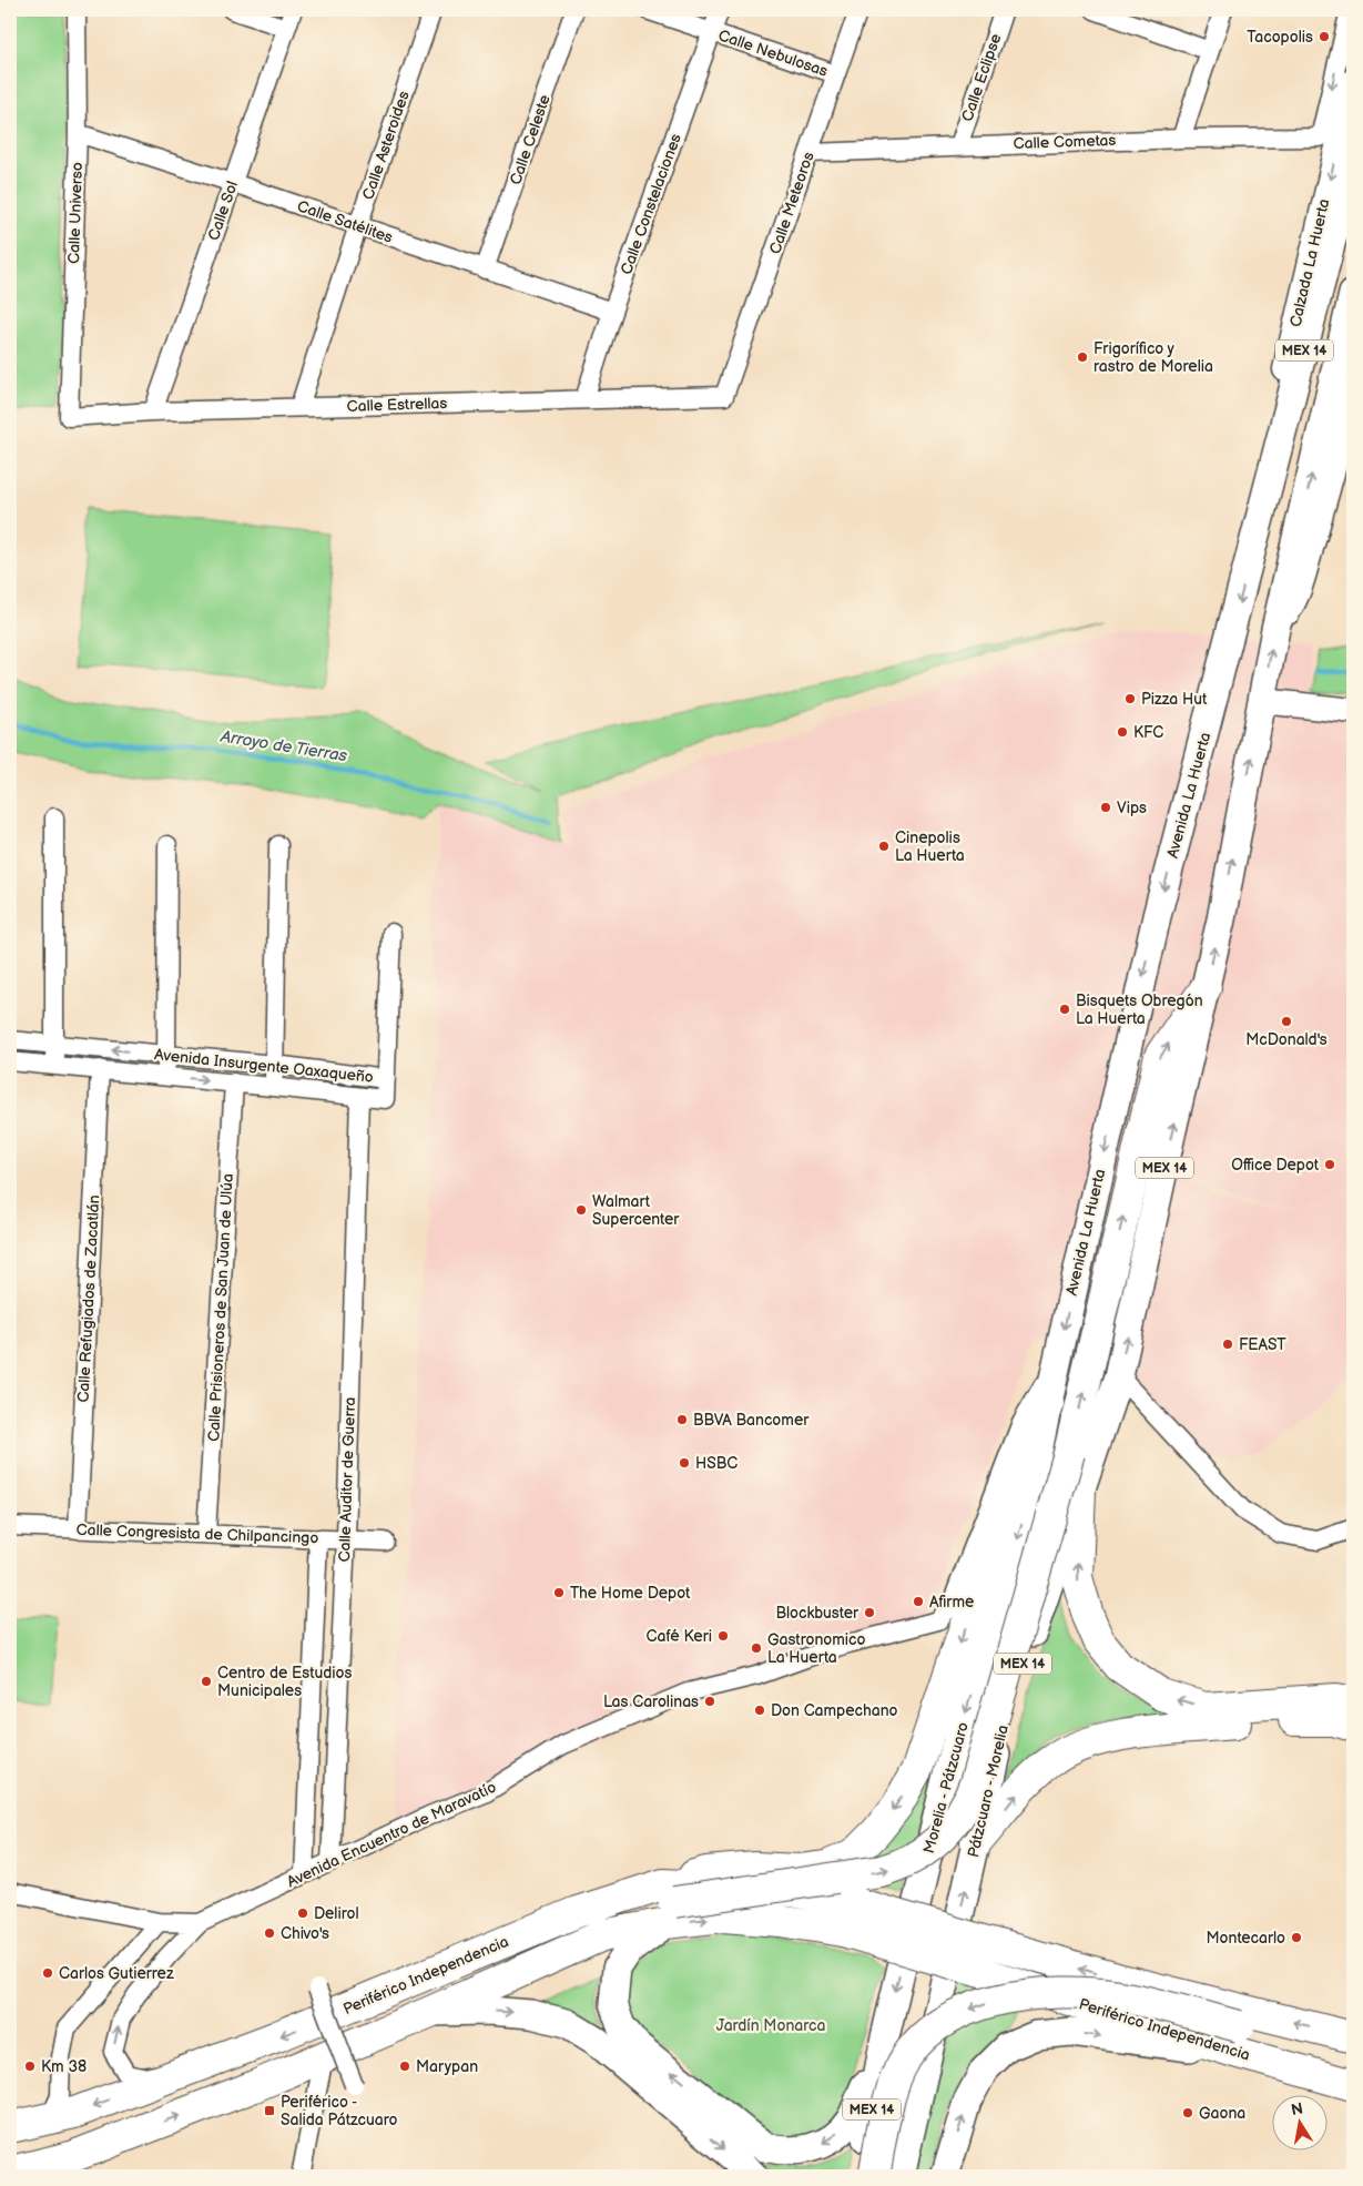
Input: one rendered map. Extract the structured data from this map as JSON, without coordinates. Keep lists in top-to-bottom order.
{
  "streets": {
    "highway": ["Periférico Independencia"],
    "main road": [
      "MEX 14",
      "Avenida La Huerta",
      "Morelia - Pátzcuaro",
      "Pátzcuaro - Morelia"
    ],
    "street": [
      "Calle Nebulosas",
      "Calle Eclipse",
      "Calle Celeste",
      "Calle Cometas",
      "Calle Asteroides",
      "Calle Meteoros",
      "Calle Constelaciones",
      "Calle Sol",
      "Calle Universo",
      "Calle Satélites",
      "Calzada La Huerta",
      "Calle Estrellas",
      "Avenida Insurgente Oaxaqueño",
      "Calle Refugiados de Zacatlán",
      "Calle Prisioneros de San Juan de Ulúa",
      "Calle Auditor de Guerra",
      "Calle Congresista de Chilpancingo",
      "Avenida Encuentro de Maravatío"
    ]
  },
  "crossings": [
    ["Calle Nebulosas", "Calle Meteoros"],
    ["Calle Nebulosas", "Calle Constelaciones"],
    ["Calle Eclipse", "Calle Cometas"],
    ["Calle Celeste", "Calle Satélites"],
    ["Calle Cometas", "Calle Meteoros"],
    ["Calle Asteroides", "Calle Satélites"],
    ["Calle Asteroides", "Calle Estrellas"],
    ["Calle Meteoros", "Calle Estrellas"],
    ["Calle Constelaciones", "Calle Satélites"],
    ["Calle Constelaciones", "Calle Estrellas"],
    ["Calle Sol", "Calle Satélites"],
    ["Calle Sol", "Calle Estrellas"],
    ["Calle Universo", "Calle Satélites"],
    ["Calle Universo", "Calle Estrellas"],
    ["Calzada La Huerta", "Avenida La Huerta"],
    ["MEX 14", "Pátzcuaro - Morelia"],
    ["Avenida La Huerta", "Morelia - Pátzcuaro"],
    ["Avenida La Huerta", "Avenida Encuentro de Maravatío"],
    ["Avenida Insurgente Oaxaqueño", "Calle Refugiados de Zacatlán"],
    ["Avenida Insurgente Oaxaqueño", "Calle Prisioneros de San Juan de Ulúa"],
    ["Avenida Insurgente Oaxaqueño", "Calle Auditor de Guerra"],
    ["Calle Refugiados de Zacatlán", "Calle Congresista de Chilpancingo"],
    ["Calle Prisioneros de San Juan de Ulúa", "Calle Congresista de Chilpancingo"],
    ["Calle Auditor de Guerra", "Calle Congresista de Chilpancingo"],
    ["Calle Auditor de Guerra", "Avenida Encuentro de Maravatío"]
  ],
  "one_way": ["Morelia - Pátzcuaro", "Pátzcuaro - Morelia"],
  "water": ["Arroyo de Tierras"],
  "parks": ["Jardín Monarca"],
  "places": {
    "other": [
      "Tacopolis",
      "Frigorífico y rastro de Morelia",
      "Pizza Hut",
      "KFC",
      "Vips",
      "Cinepolis La Huerta",
      "Bisquets Obregón La Huerta",
      "McDonald's",
      "Office Depot",
      "Walmart Supercenter",
      "FEAST",
      "BBVA Bancomer",
      "HSBC",
      "The Home Depot",
      "Afirme",
      "Blockbuster",
      "Café Keri",
      "Gastronomico La Huerta",
      "Centro de Estudios Municipales",
      "Las Carolinas",
      "Don Campechano",
      "Delirol",
      "Chivo's",
      "Montecarlo",
      "Carlos Gutierrez",
      "Km 38",
      "Marypan",
      "Gaona"
    ],
    "transit": ["Periférico - Salida Pátzcuaro"]
  },
  "north": "top"
}
